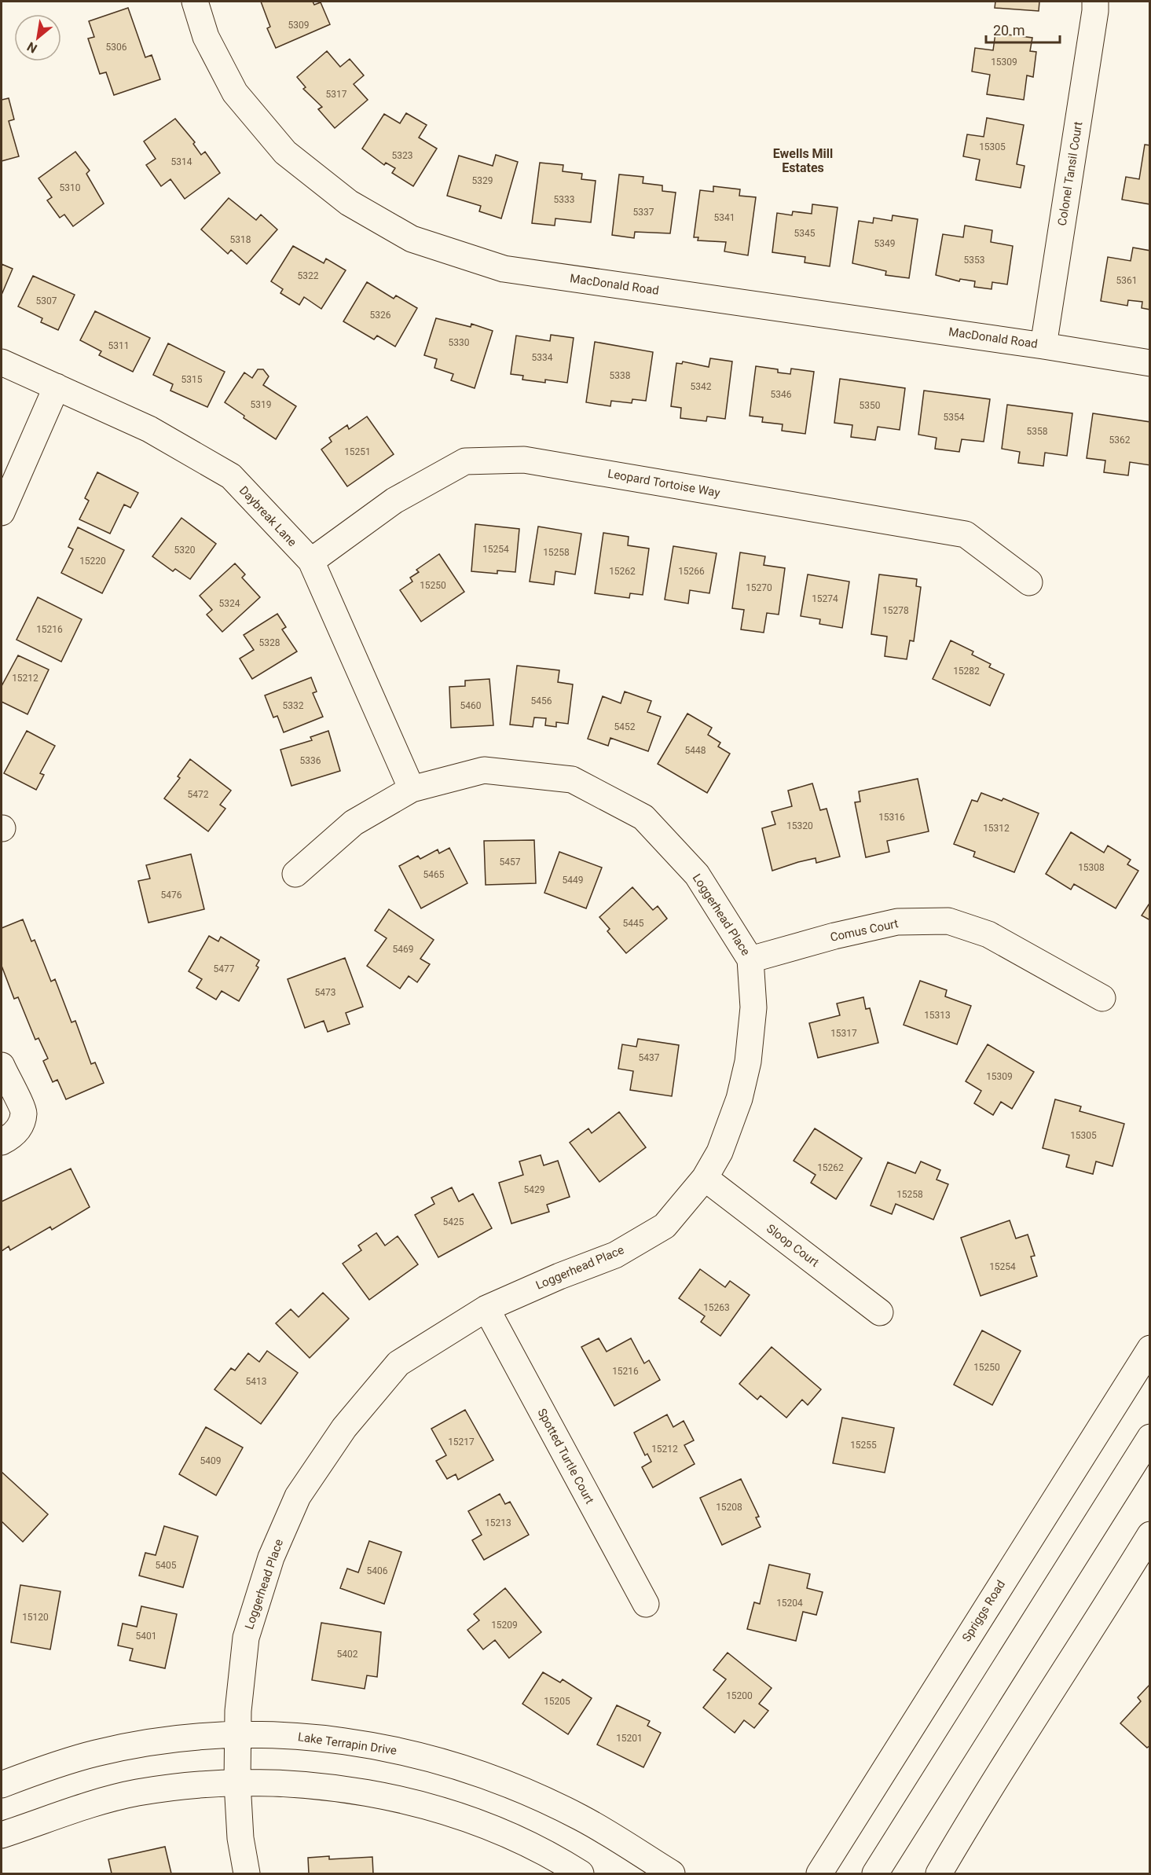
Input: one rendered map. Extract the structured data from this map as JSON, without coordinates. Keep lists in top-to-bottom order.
{
  "streets": {
    "street": [
      "Colonel Tansil Court",
      "MacDonald Road",
      "Leopard Tortoise Way",
      "Daybreak Lane",
      "Loggerhead Place",
      "Comus Court",
      "Sloop Court",
      "Spotted Turtle Court",
      "Spriggs Road",
      "Lake Terrapin Drive"
    ]
  },
  "crossings": [
    ["Colonel Tansil Court", "MacDonald Road"],
    ["Leopard Tortoise Way", "Daybreak Lane"],
    ["Daybreak Lane", "Loggerhead Place"],
    ["Loggerhead Place", "Comus Court"],
    ["Loggerhead Place", "Sloop Court"],
    ["Loggerhead Place", "Spotted Turtle Court"],
    ["Loggerhead Place", "Lake Terrapin Drive"]
  ],
  "districts": ["Ewells Mill Estates"],
  "house_numbers": [
    "5309",
    "5306",
    "15309",
    "5317",
    "15305",
    "5323",
    "5314",
    "5329",
    "5310",
    "5333",
    "5337",
    "5341",
    "5345",
    "5318",
    "5349",
    "5353",
    "5322",
    "5361",
    "5307",
    "5326",
    "5330",
    "5311",
    "5334",
    "5338",
    "5315",
    "5342",
    "5346",
    "5319",
    "5350",
    "5354",
    "5358",
    "5362",
    "15251",
    "15254",
    "5320",
    "15258",
    "15220",
    "15262",
    "15266",
    "15250",
    "15270",
    "15274",
    "5324",
    "15278",
    "15216",
    "5328",
    "15282",
    "15212",
    "5456",
    "5332",
    "5460",
    "5452",
    "5448",
    "5336",
    "5472",
    "15316",
    "15320",
    "15312",
    "5457",
    "15308",
    "5465",
    "5449",
    "5476",
    "5445",
    "5469",
    "5477",
    "5473",
    "15313",
    "15317",
    "5437",
    "15309",
    "15305",
    "15262",
    "5429",
    "15258",
    "5425",
    "15254",
    "15263",
    "15250",
    "15216",
    "5413",
    "15217",
    "15255",
    "15212",
    "5409",
    "15208",
    "15213",
    "5405",
    "5406",
    "15204",
    "15120",
    "15209",
    "5401",
    "5402",
    "15200",
    "15205",
    "15201"
  ],
  "scale_bar": "20 m",
  "north": "bottom left"
}
